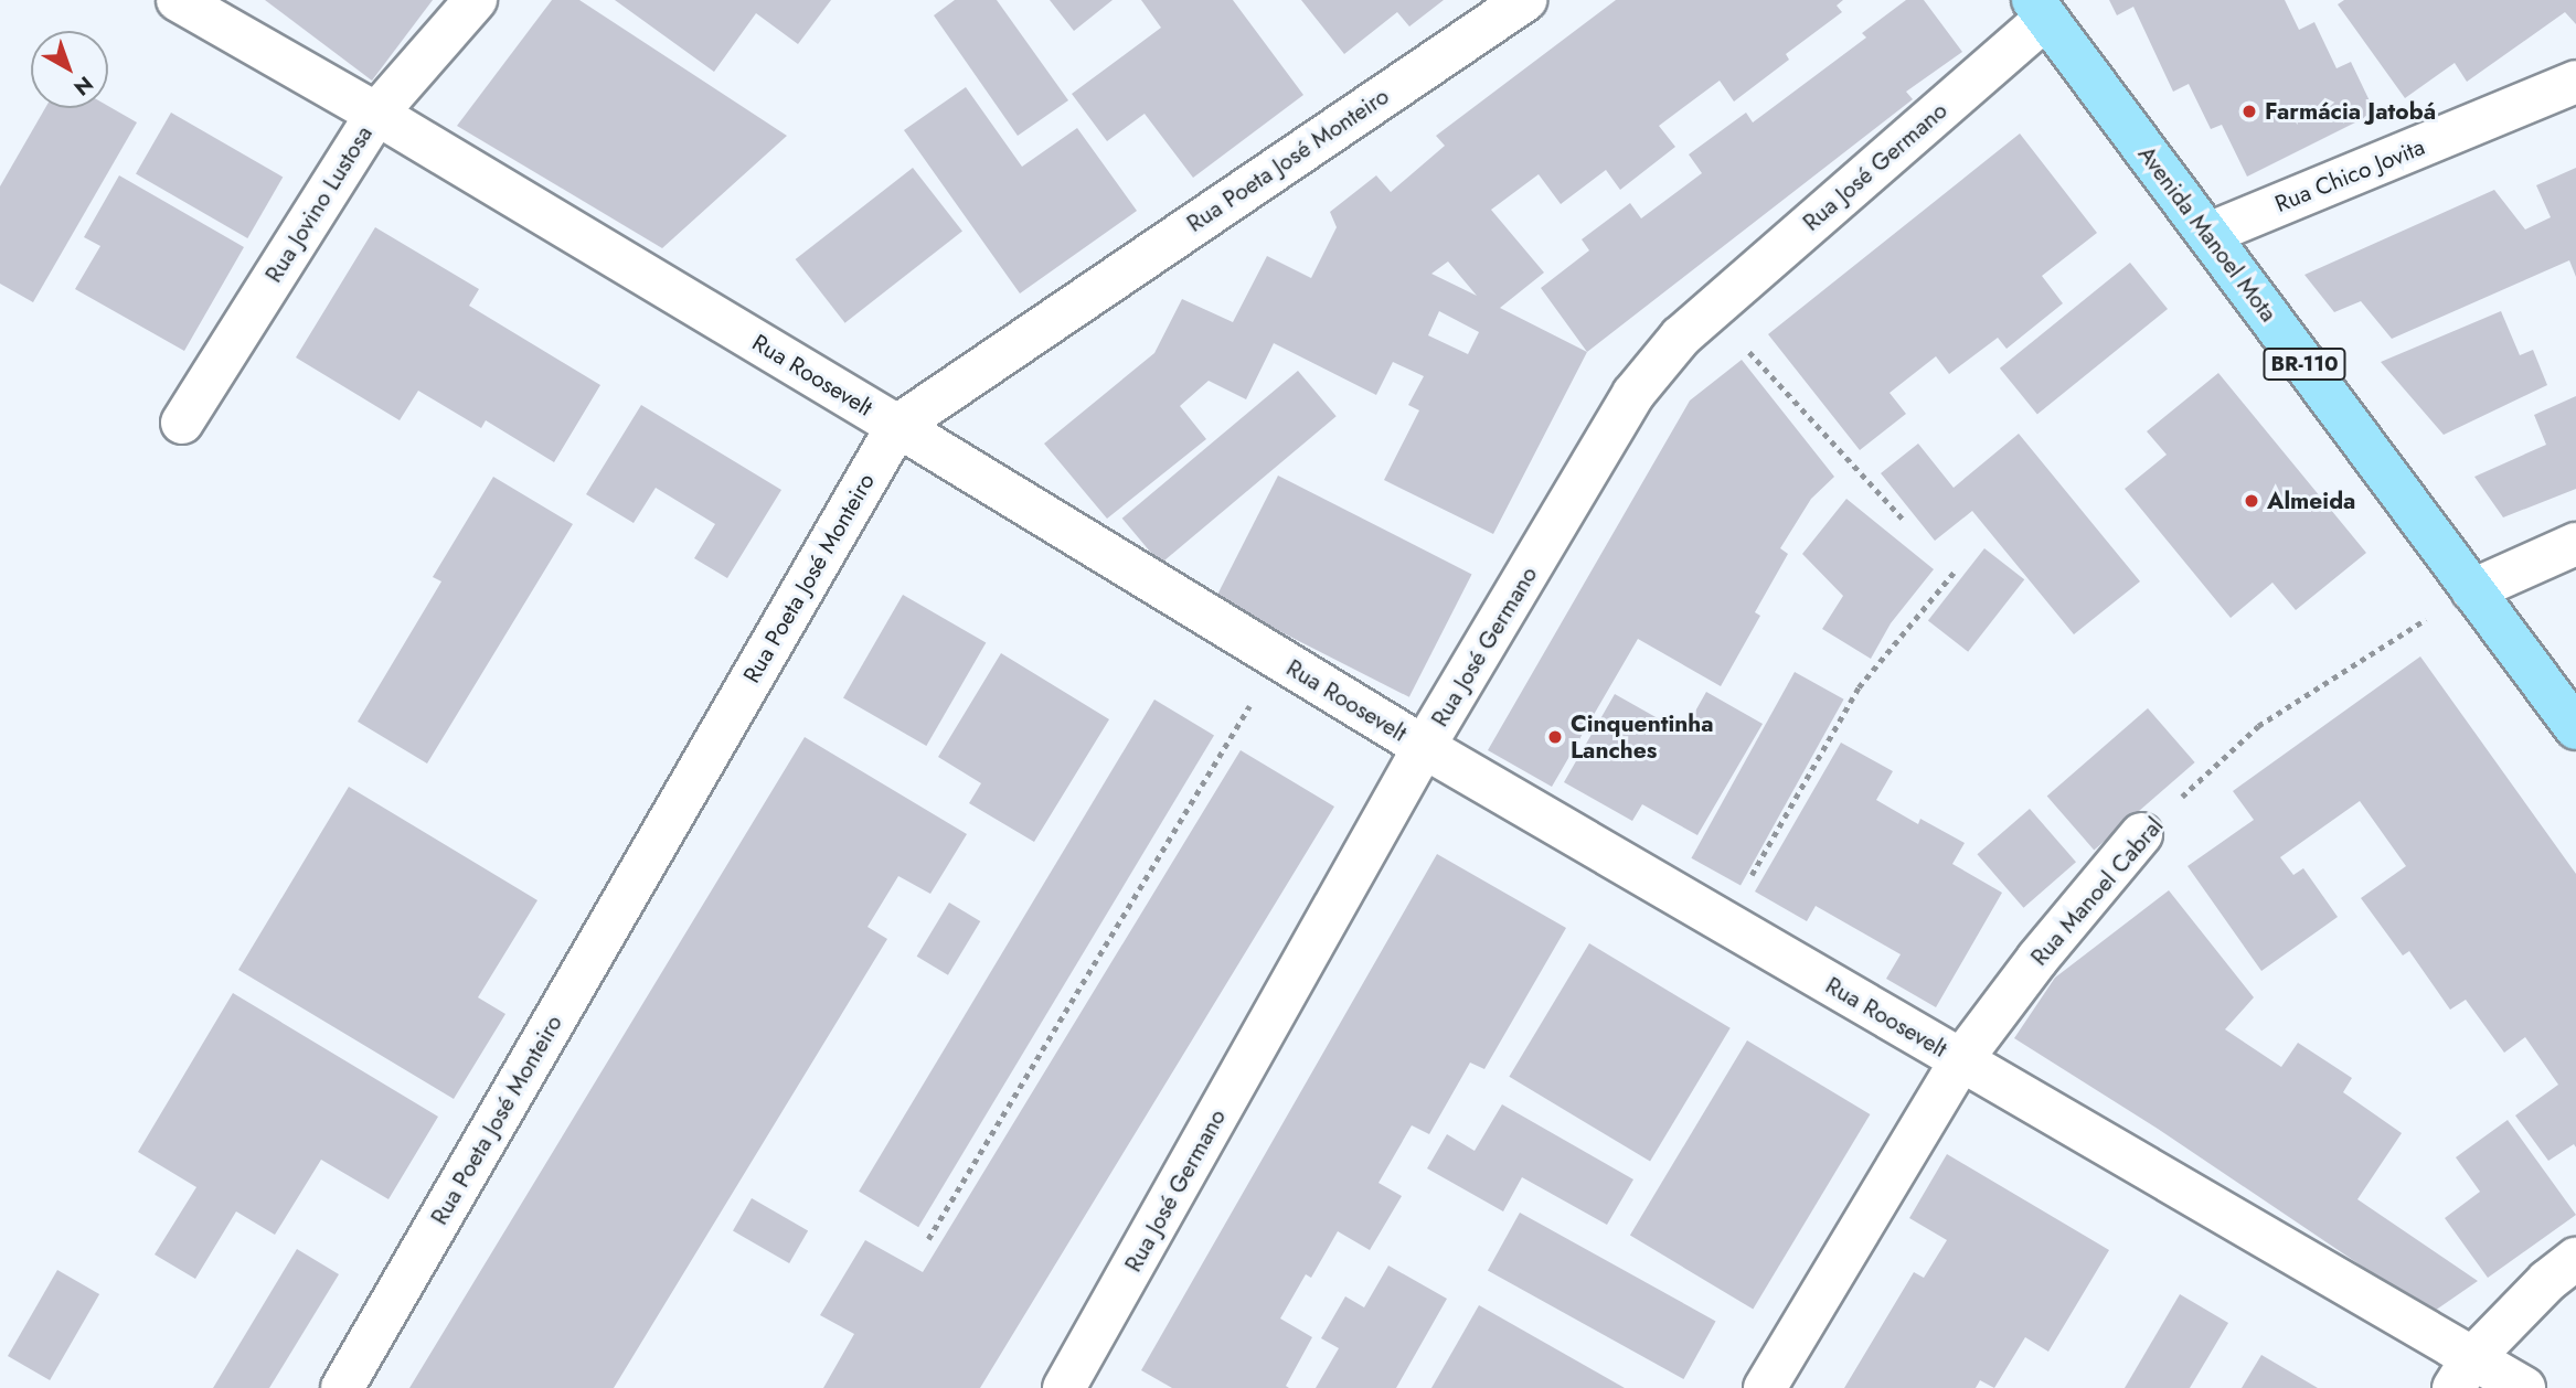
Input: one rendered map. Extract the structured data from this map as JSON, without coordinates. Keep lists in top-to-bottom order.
{
  "streets": {
    "main road": ["Avenida Manoel Mota", "BR-110"],
    "street": [
      "Rua Poeta José Monteiro",
      "Rua José Germano",
      "Rua Chico Jovita",
      "Rua Jovino Lustosa",
      "Rua Roosevelt",
      "Rua Manoel Cabral"
    ]
  },
  "crossings": [
    ["Rua Poeta José Monteiro", "Rua Roosevelt"],
    ["Rua José Germano", "Avenida Manoel Mota"],
    ["Rua José Germano", "Rua Roosevelt"],
    ["Rua Chico Jovita", "Avenida Manoel Mota"],
    ["Rua Jovino Lustosa", "Rua Roosevelt"],
    ["Avenida Manoel Mota", "Rua Manoel Cabral"],
    ["Rua Roosevelt", "Rua Manoel Cabral"]
  ],
  "places": ["Farmácia Jatobá", "Almeida", "Cinquentinha Lanches"],
  "north": "bottom right"
}
